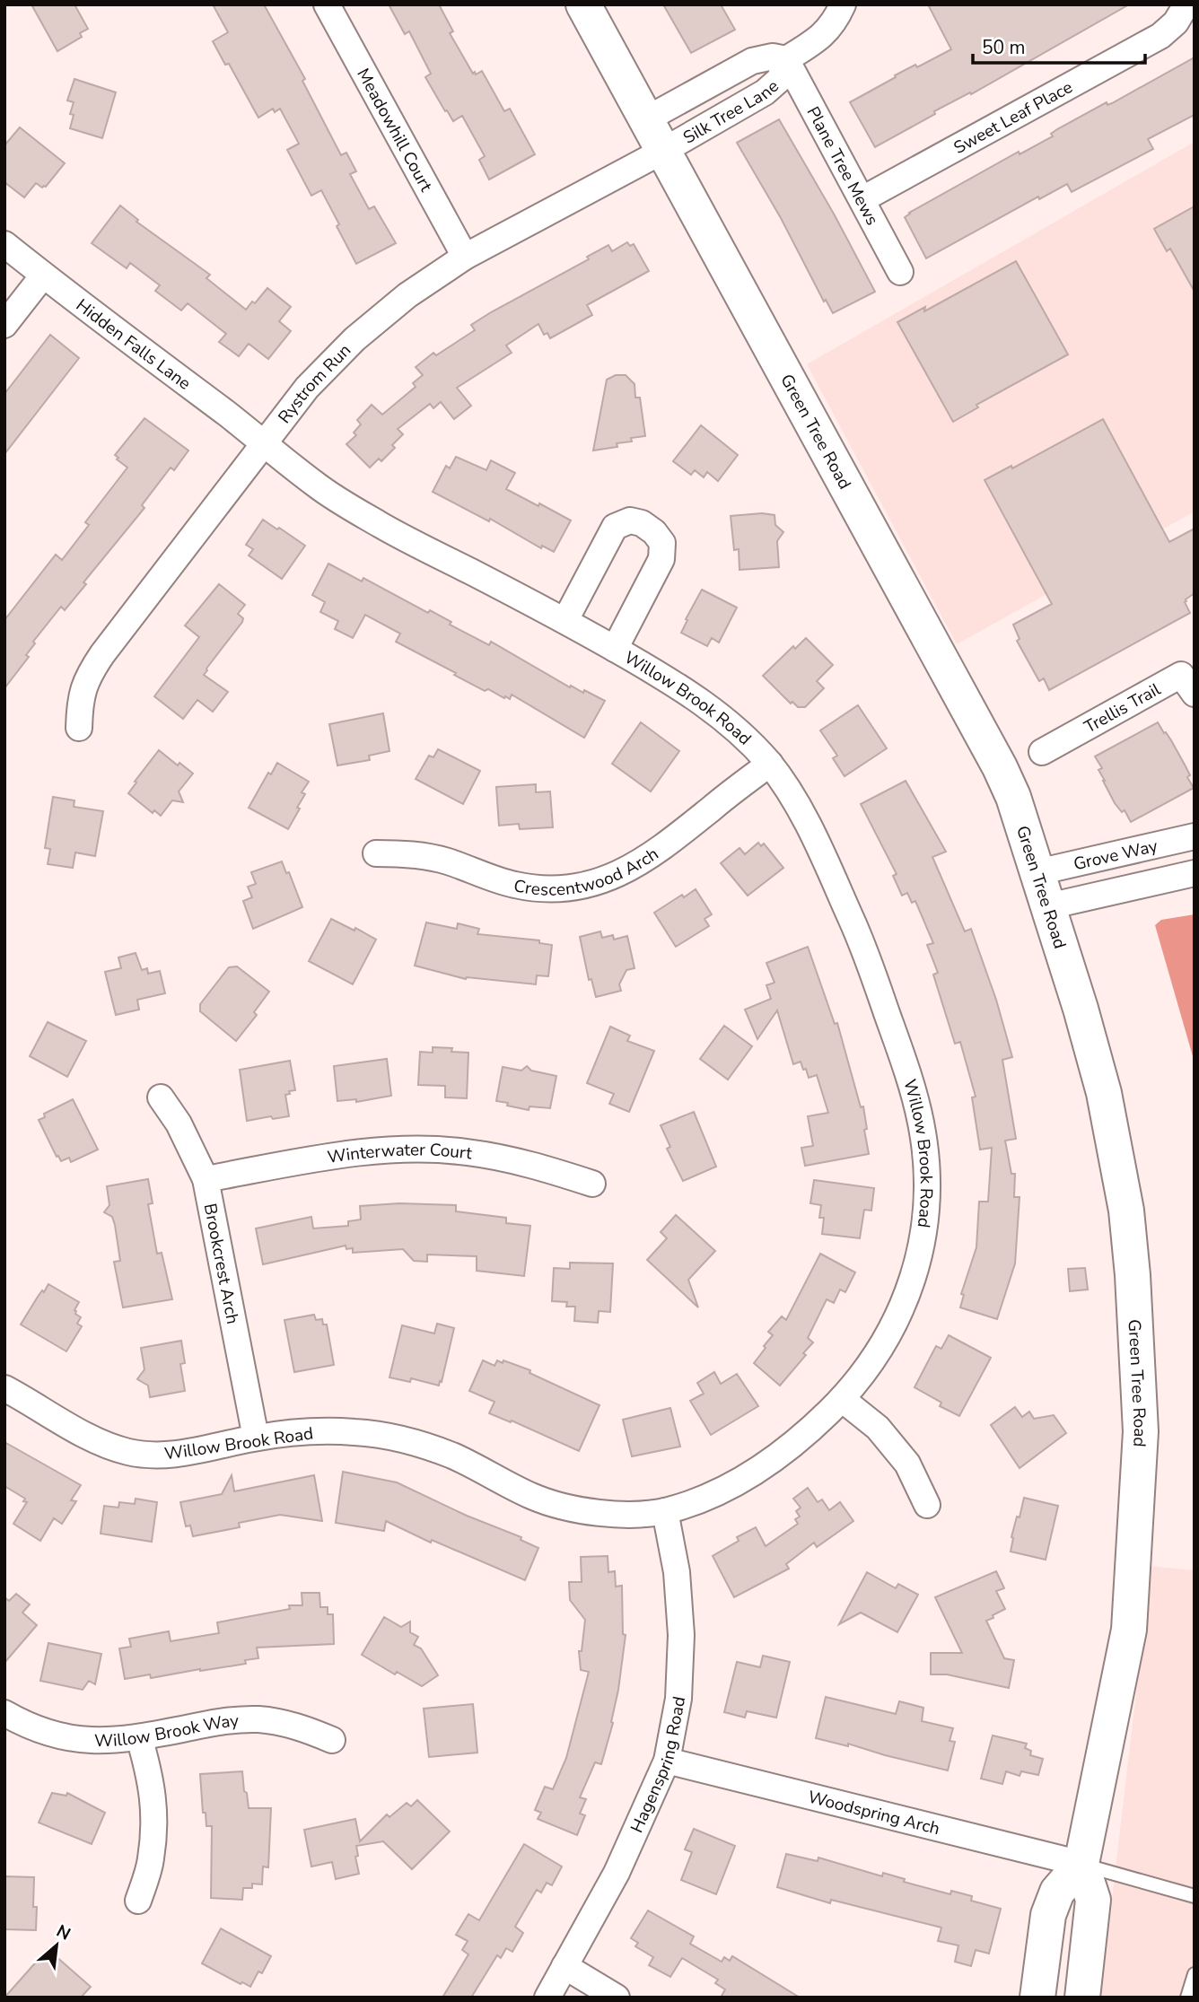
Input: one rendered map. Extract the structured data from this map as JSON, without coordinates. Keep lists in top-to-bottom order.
{
  "streets": {
    "street": [
      "Silk Tree Lane",
      "Sweet Leaf Place",
      "Meadowhill Court",
      "Plane Tree Mews",
      "Hidden Falls Lane",
      "Rystrom Run",
      "Green Tree Road",
      "Willow Brook Road",
      "Trellis Trail",
      "Grove Way",
      "Crescentwood Arch",
      "Winterwater Court",
      "Brookcrest Arch",
      "Willow Brook Way",
      "Hagenspring Road",
      "Woodspring Arch"
    ]
  },
  "crossings": [
    ["Silk Tree Lane", "Plane Tree Mews"],
    ["Silk Tree Lane", "Rystrom Run"],
    ["Silk Tree Lane", "Green Tree Road"],
    ["Sweet Leaf Place", "Plane Tree Mews"],
    ["Meadowhill Court", "Rystrom Run"],
    ["Hidden Falls Lane", "Rystrom Run"],
    ["Hidden Falls Lane", "Willow Brook Road"],
    ["Rystrom Run", "Green Tree Road"],
    ["Rystrom Run", "Willow Brook Road"],
    ["Green Tree Road", "Grove Way"],
    ["Green Tree Road", "Woodspring Arch"],
    ["Willow Brook Road", "Crescentwood Arch"],
    ["Willow Brook Road", "Brookcrest Arch"],
    ["Willow Brook Road", "Hagenspring Road"],
    ["Winterwater Court", "Brookcrest Arch"],
    ["Hagenspring Road", "Woodspring Arch"]
  ],
  "scale_bar": "50 m",
  "north": "top right"
}
